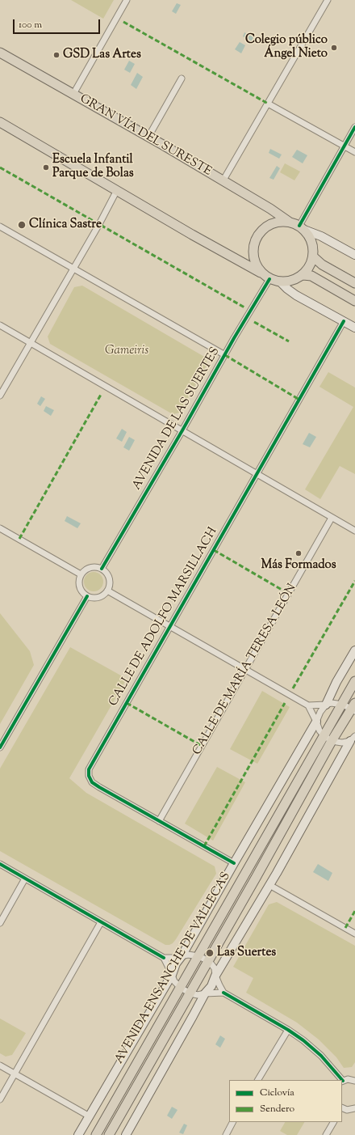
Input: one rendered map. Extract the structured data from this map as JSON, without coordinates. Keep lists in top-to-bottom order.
{
  "streets": {
    "main road": ["GRAN VÍA DEL SURESTE", "AVENIDA ENSANCHE DE VALLECAS"],
    "street": ["AVENIDA DE LAS SUERTES", "CALLE DE ADOLFO MARSILLACH", "CALLE DE MARÍA TERESA LEÓN"]
  },
  "crossings": [
    ["GRAN VÍA DEL SURESTE", "AVENIDA DE LAS SUERTES"],
    ["CALLE DE ADOLFO MARSILLACH", "CALLE DE MARÍA TERESA LEÓN"],
    ["CALLE DE ADOLFO MARSILLACH", "AVENIDA ENSANCHE DE VALLECAS"]
  ],
  "parks": ["Gameiris"],
  "places": [
    "Colegio público Ángel Nieto",
    "GSD Las Artes",
    "Escuela Infantil Parque de Bolas",
    "Clínica Sastre",
    "Más Formados",
    "Las Suertes"
  ],
  "legend": ["Ciclovía", "Sendero"],
  "scale_bar": "100 m"
}
